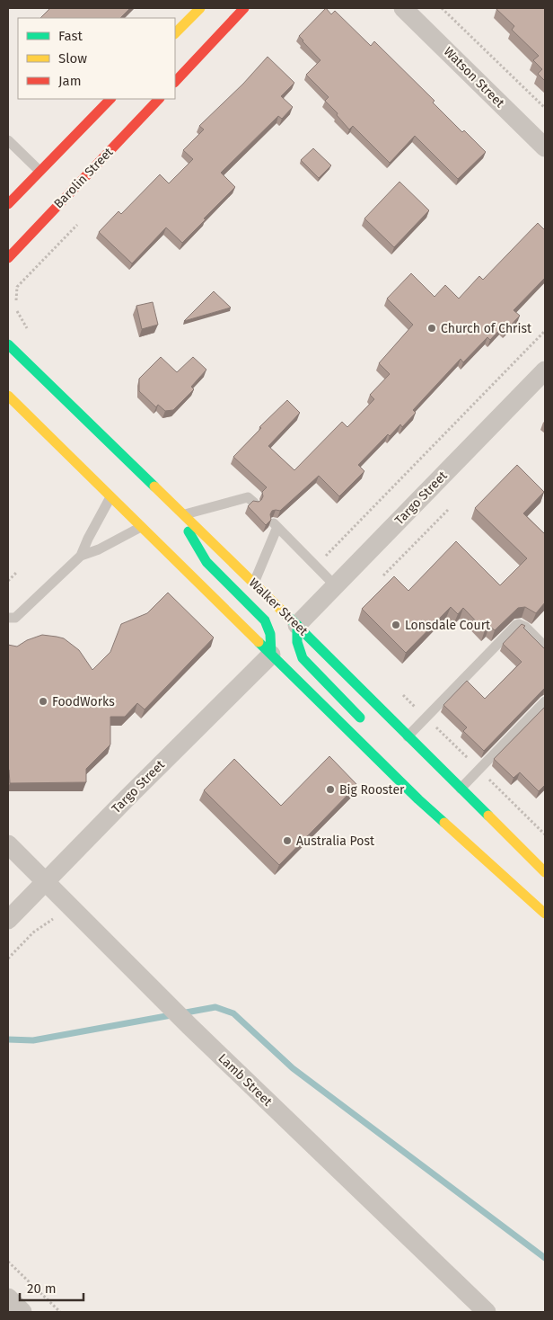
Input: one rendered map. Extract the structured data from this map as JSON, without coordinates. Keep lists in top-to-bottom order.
{
  "streets": {
    "main road": ["Barolin Street", "Walker Street"],
    "street": ["Watson Street", "Targo Street", "Lamb Street"]
  },
  "crossings": [
    ["Targo Street", "Walker Street"],
    ["Targo Street", "Lamb Street"]
  ],
  "places": [
    "Church of Christ",
    "Lonsdale Court",
    "FoodWorks",
    "Big Rooster",
    "Australia Post"
  ],
  "legend": ["Fast", "Slow", "Jam"],
  "scale_bar": "20 m"
}
